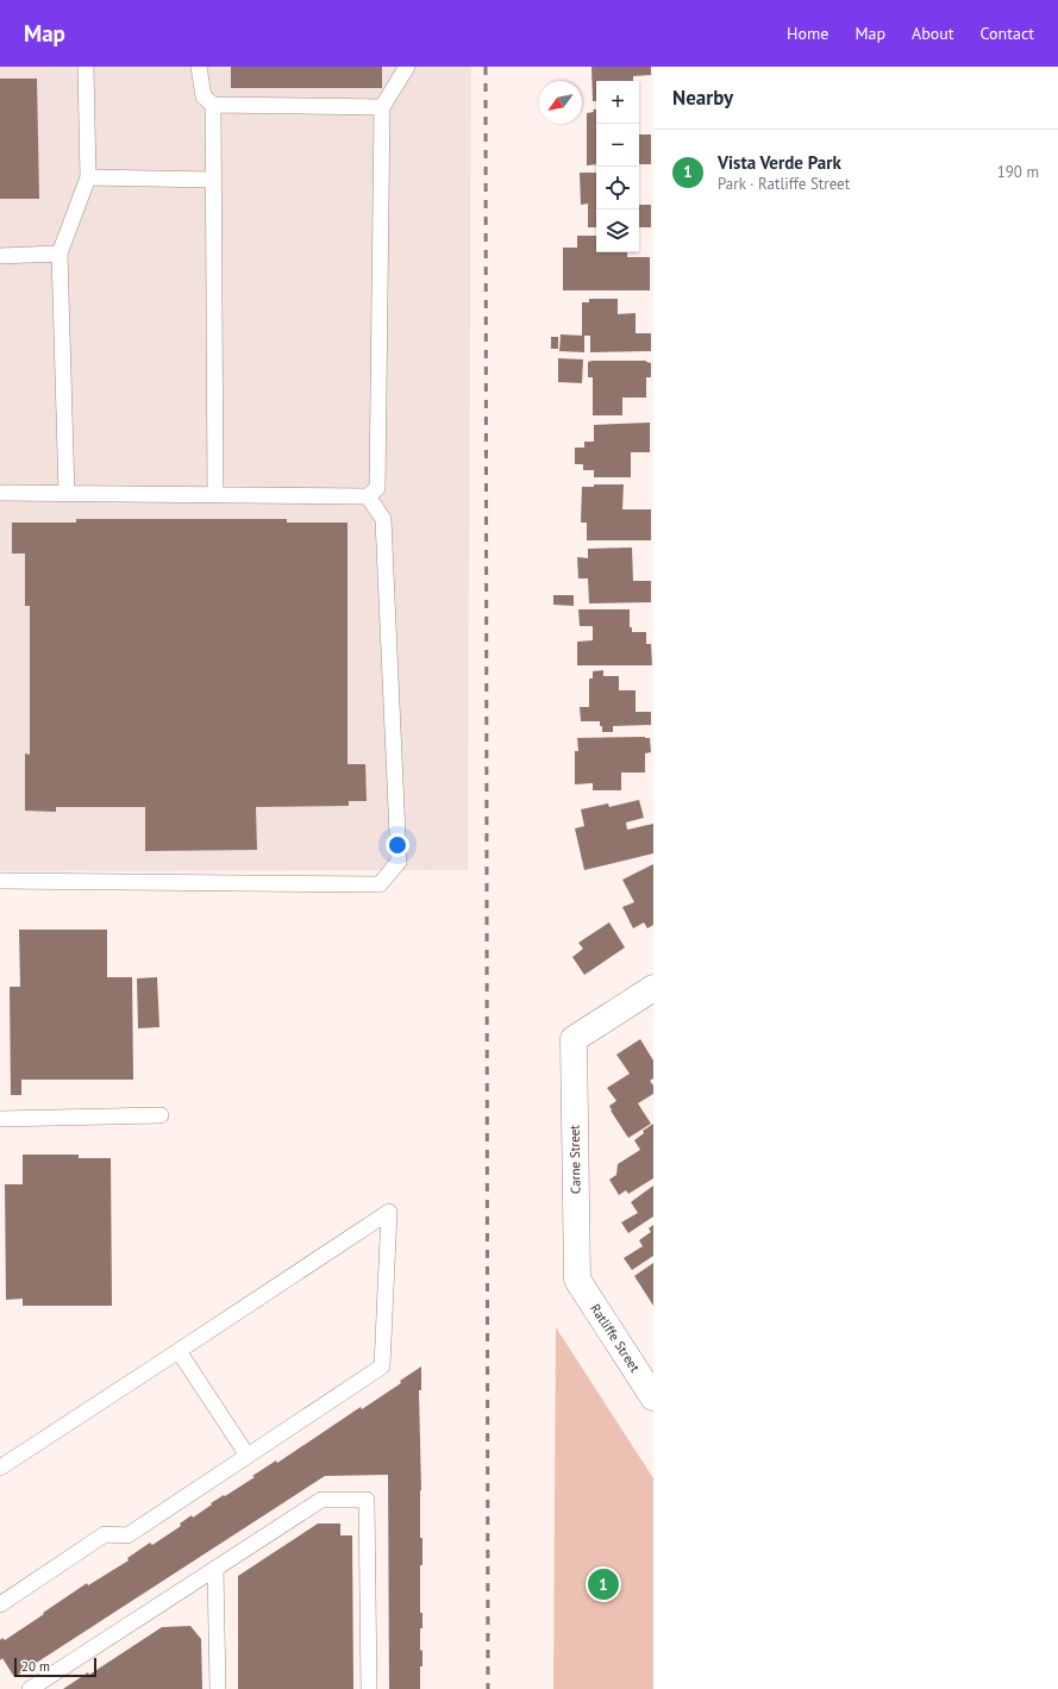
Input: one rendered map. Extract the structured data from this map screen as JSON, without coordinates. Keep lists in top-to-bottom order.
{
  "streets": {
    "street": ["Carne Street", "Ratliffe Street"]
  },
  "crossings": [
    ["Carne Street", "Ratliffe Street"]
  ],
  "scale_bar": "20 m",
  "north": "bottom left",
  "page": {
    "header": "Map",
    "nav": [
      "Home",
      "Map",
      "About",
      "Contact"
    ],
    "heading": "Nearby",
    "map_buttons": ["+", "−"],
    "list": [
      {
        "mark": "1",
        "name": "Vista Verde Park",
        "note": "Park · Ratliffe Street",
        "value": "190 m"
      }
    ],
    "pins": "1",
    "scale": "20 m"
  }
}
